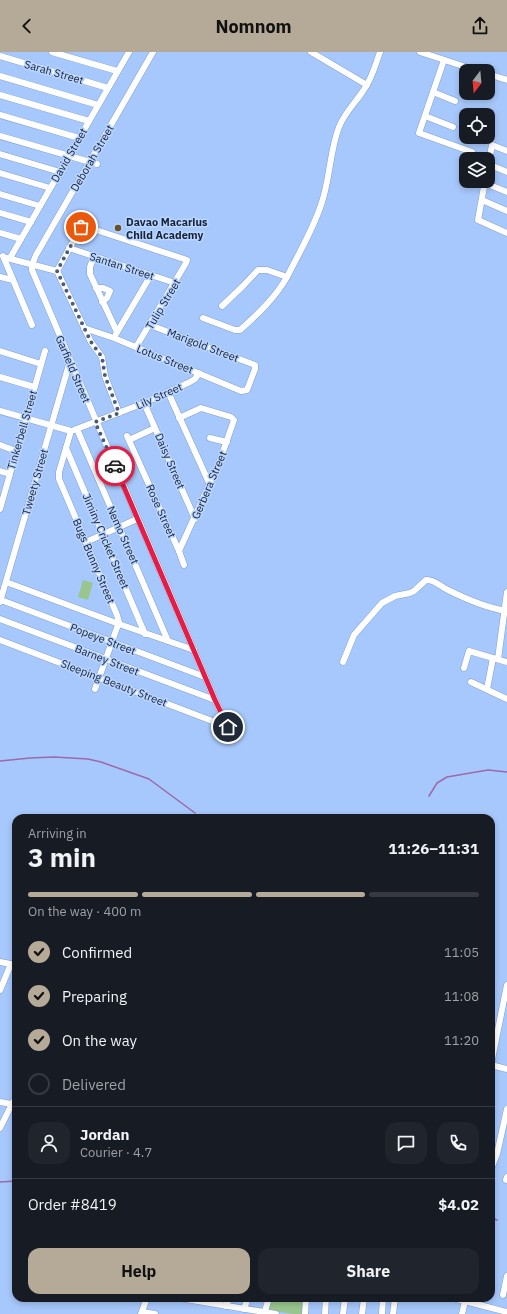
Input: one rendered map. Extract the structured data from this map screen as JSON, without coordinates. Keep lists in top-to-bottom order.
{
  "streets": {
    "street": [
      "Sarah Street",
      "David Street",
      "Deborah Street",
      "Santan Street",
      "Tulip Street",
      "Marigold Street",
      "Lotus Street",
      "Garfield Street",
      "Lily Street",
      "Tinkerbell Street",
      "Daisy Street",
      "Tweety Street",
      "Gerbera Street",
      "Rose Street",
      "Nemo Street",
      "Jiminy Cricket Street",
      "Bugs Bunny Street",
      "Popeye Street",
      "Barney Street",
      "Sleeping Beauty Street"
    ]
  },
  "crossings": [
    ["Sarah Street", "David Street"],
    ["Deborah Street", "Garfield Street"],
    ["Santan Street", "Tulip Street"],
    ["Tulip Street", "Marigold Street"],
    ["Tulip Street", "Lotus Street"],
    ["Marigold Street", "Lotus Street"],
    ["Lotus Street", "Lily Street"],
    ["Garfield Street", "Lily Street"],
    ["Garfield Street", "Tweety Street"],
    ["Garfield Street", "Popeye Street"],
    ["Garfield Street", "Barney Street"],
    ["Garfield Street", "Sleeping Beauty Street"],
    ["Lily Street", "Daisy Street"],
    ["Lily Street", "Nemo Street"],
    ["Lily Street", "Bugs Bunny Street"],
    ["Daisy Street", "Gerbera Street"],
    ["Daisy Street", "Rose Street"],
    ["Tweety Street", "Popeye Street"],
    ["Gerbera Street", "Rose Street"],
    ["Nemo Street", "Bugs Bunny Street"],
    ["Nemo Street", "Popeye Street"],
    ["Jiminy Cricket Street", "Bugs Bunny Street"],
    ["Jiminy Cricket Street", "Popeye Street"],
    ["Bugs Bunny Street", "Popeye Street"]
  ],
  "places": ["Davao Macarius Child Academy"],
  "north": "bottom",
  "page": {
    "header": "Nomnom",
    "heading": ["3 min", "Arriving in", "11:26–11:31"],
    "panel": [
      "Jordan",
      "Courier · 4.7",
      "Order #8419",
      "$4.02"
    ],
    "bar": "On the way · 400 m",
    "list": [
      ["Confirmed", "11:05"],
      ["Preparing", "11:08"],
      ["On the way", "11:20"],
      "Delivered"
    ],
    "buttons": ["Help", "Share"]
  }
}
